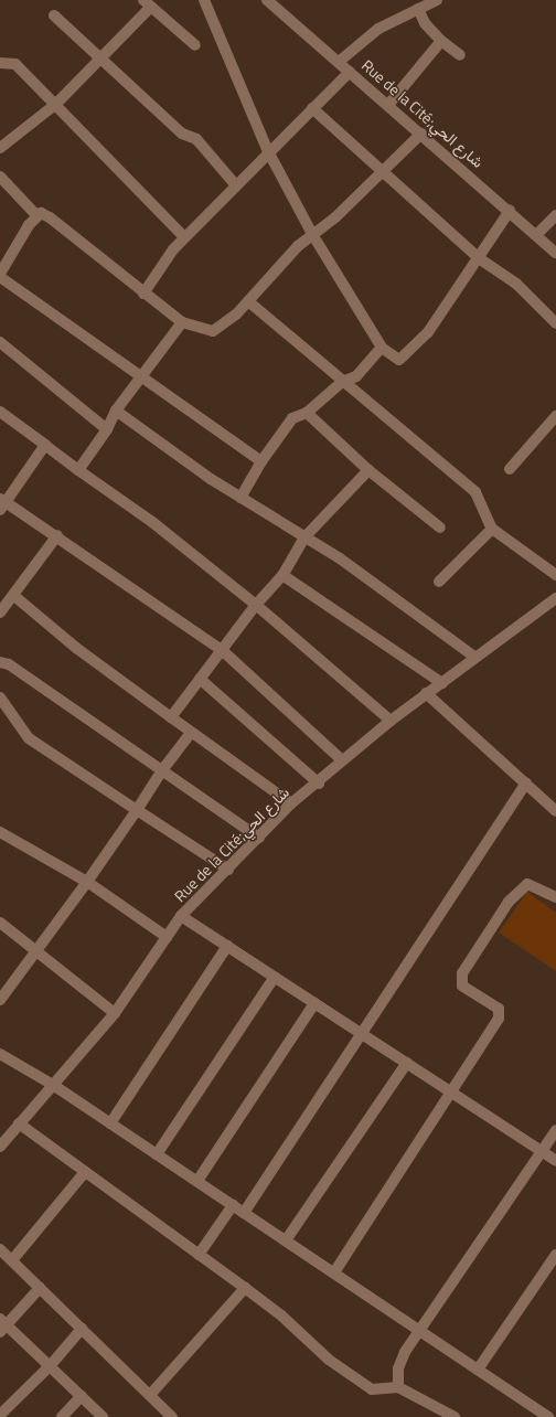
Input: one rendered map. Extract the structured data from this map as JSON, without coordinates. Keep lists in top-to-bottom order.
{
  "streets": {
    "street": ["Rue de la Cité;شارع الحي"]
  }
}
